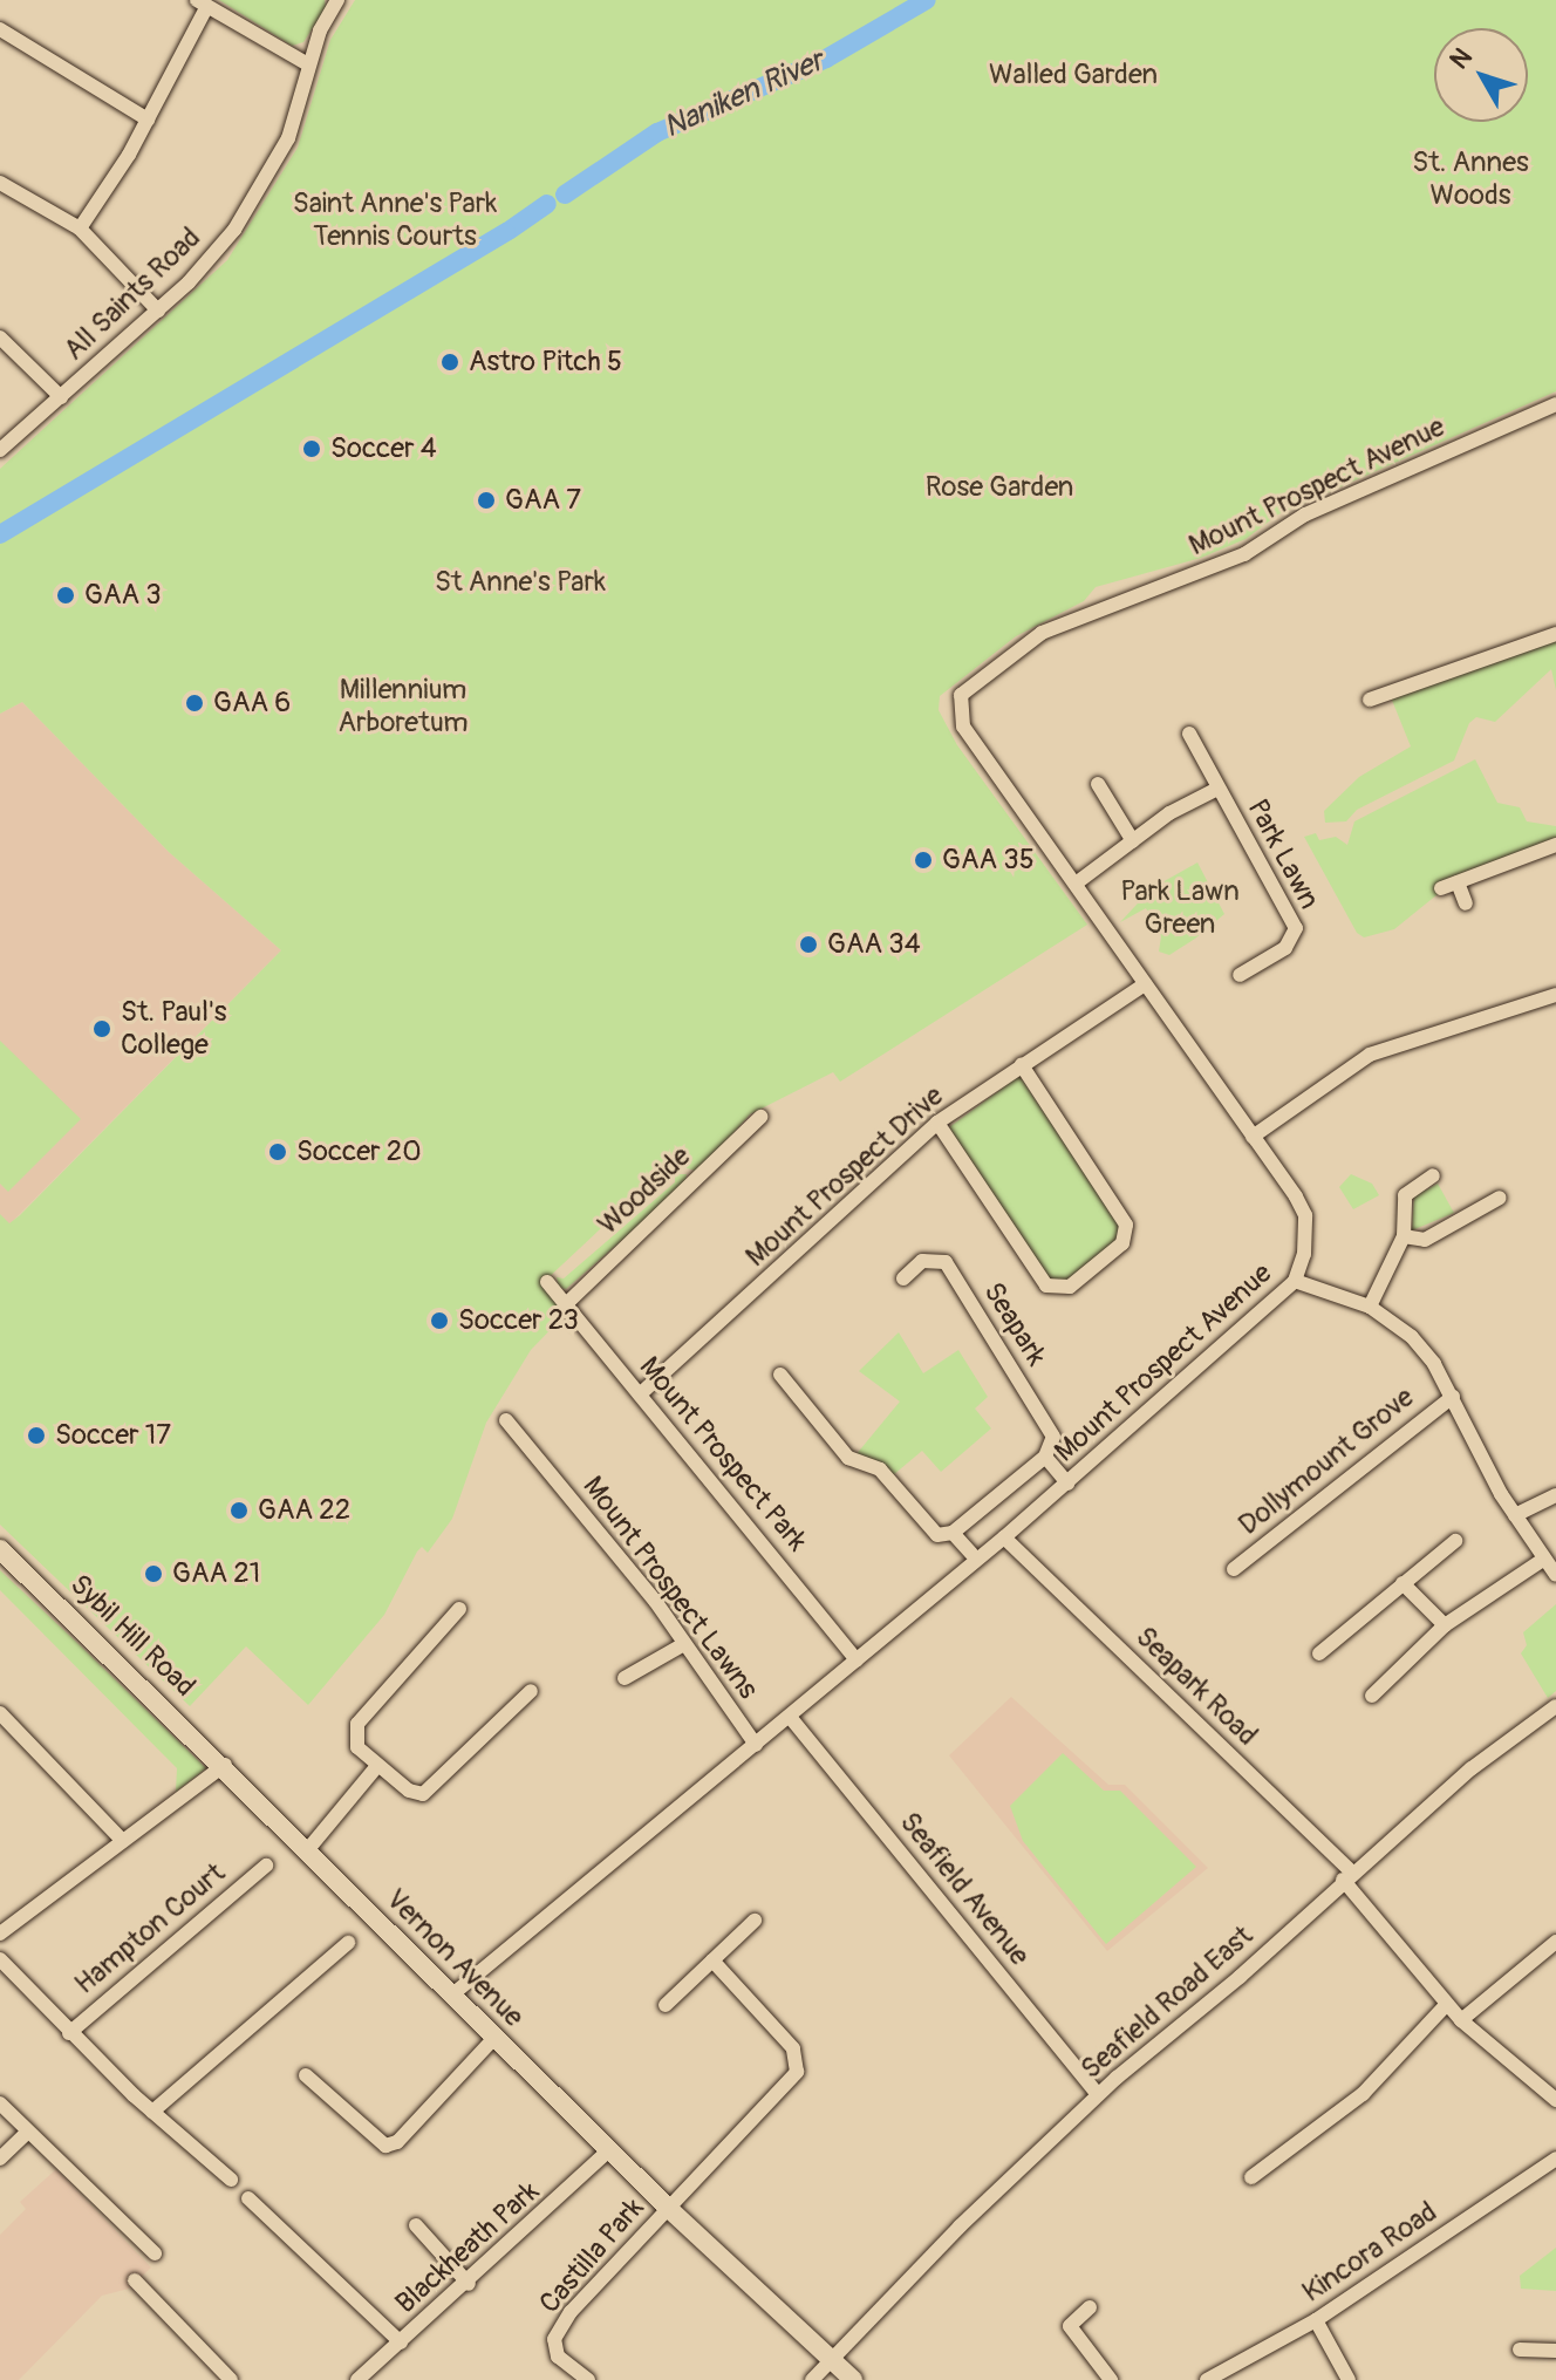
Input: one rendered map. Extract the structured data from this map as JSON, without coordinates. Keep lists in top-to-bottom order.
{
  "streets": {
    "main road": ["Sybil Hill Road", "Vernon Avenue"],
    "street": [
      "All Saints Road",
      "Mount Prospect Avenue",
      "Park Lawn",
      "Mount Prospect Drive",
      "Woodside",
      "Seapark",
      "Mount Prospect Park",
      "Dollymount Grove",
      "Mount Prospect Lawns",
      "Seapark Road",
      "Seafield Avenue",
      "Hampton Court",
      "Seafield Road East",
      "Blackheath Park",
      "Kincora Road",
      "Castilla Park"
    ]
  },
  "crossings": [
    ["Mount Prospect Avenue", "Park Lawn"],
    ["Mount Prospect Avenue", "Mount Prospect Drive"],
    ["Mount Prospect Avenue", "Mount Prospect Park"],
    ["Mount Prospect Avenue", "Mount Prospect Lawns"],
    ["Mount Prospect Avenue", "Seapark Road"],
    ["Mount Prospect Avenue", "Seafield Avenue"],
    ["Mount Prospect Avenue", "Vernon Avenue"],
    ["Mount Prospect Drive", "Mount Prospect Park"],
    ["Woodside", "Mount Prospect Park"],
    ["Sybil Hill Road", "Vernon Avenue"],
    ["Seapark Road", "Seafield Road East"],
    ["Seafield Avenue", "Seafield Road East"],
    ["Vernon Avenue", "Seafield Road East"],
    ["Vernon Avenue", "Blackheath Park"],
    ["Vernon Avenue", "Castilla Park"]
  ],
  "water": ["Naniken River"],
  "parks": [
    "Walled Garden",
    "St. Annes Woods",
    "Saint Anne's Park Tennis Courts",
    "Rose Garden",
    "St Anne's Park",
    "Millennium Arboretum",
    "Park Lawn Green"
  ],
  "places": [
    "Astro Pitch 5",
    "Soccer 4",
    "GAA 7",
    "GAA 3",
    "GAA 6",
    "GAA 35",
    "GAA 34",
    "St. Paul's College",
    "Soccer 20",
    "Soccer 23",
    "Soccer 17",
    "GAA 22",
    "GAA 21"
  ],
  "north": "top left"
}
